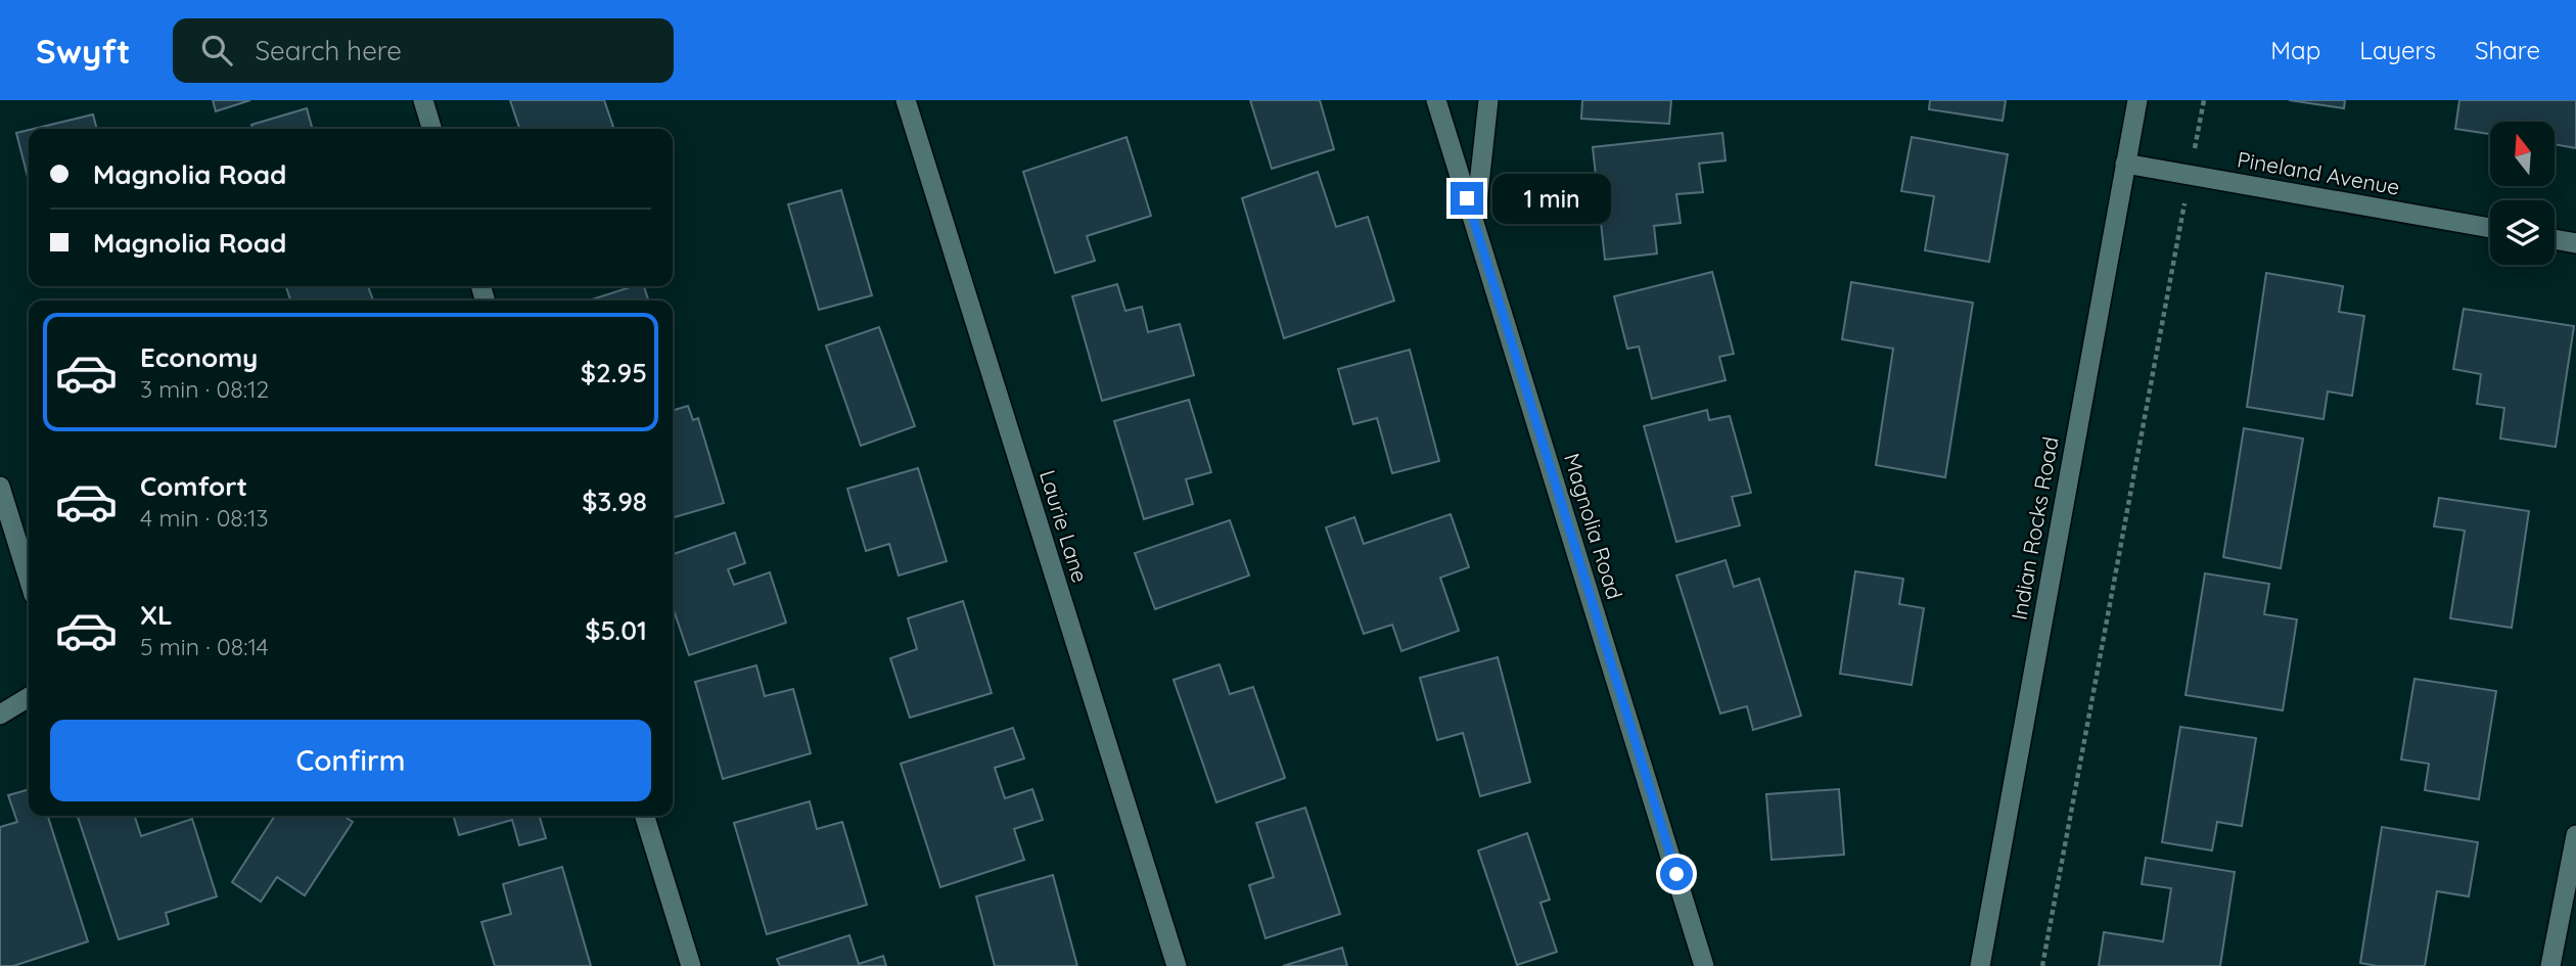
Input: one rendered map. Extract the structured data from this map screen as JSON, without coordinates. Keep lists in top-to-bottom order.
{
  "streets": {
    "street": [
      "Pineland Avenue",
      "Laurie Lane",
      "Magnolia Road",
      "Indian Rocks Road"
    ]
  },
  "crossings": [
    ["Pineland Avenue", "Indian Rocks Road"]
  ],
  "north": "top",
  "page": {
    "header": "Swyft",
    "search": "Search here",
    "nav": ["Map", "Layers", "Share"],
    "banner": ["Magnolia Road", "Magnolia Road"],
    "bubble": "1 min",
    "list": [
      {
        "name": "Economy",
        "note": "3 min · 08:12",
        "value": "$2.95"
      },
      {
        "name": "Comfort",
        "note": "4 min · 08:13",
        "value": "$3.98"
      },
      {
        "name": "XL",
        "note": "5 min · 08:14",
        "value": "$5.01"
      }
    ],
    "buttons": "Confirm"
  }
}
